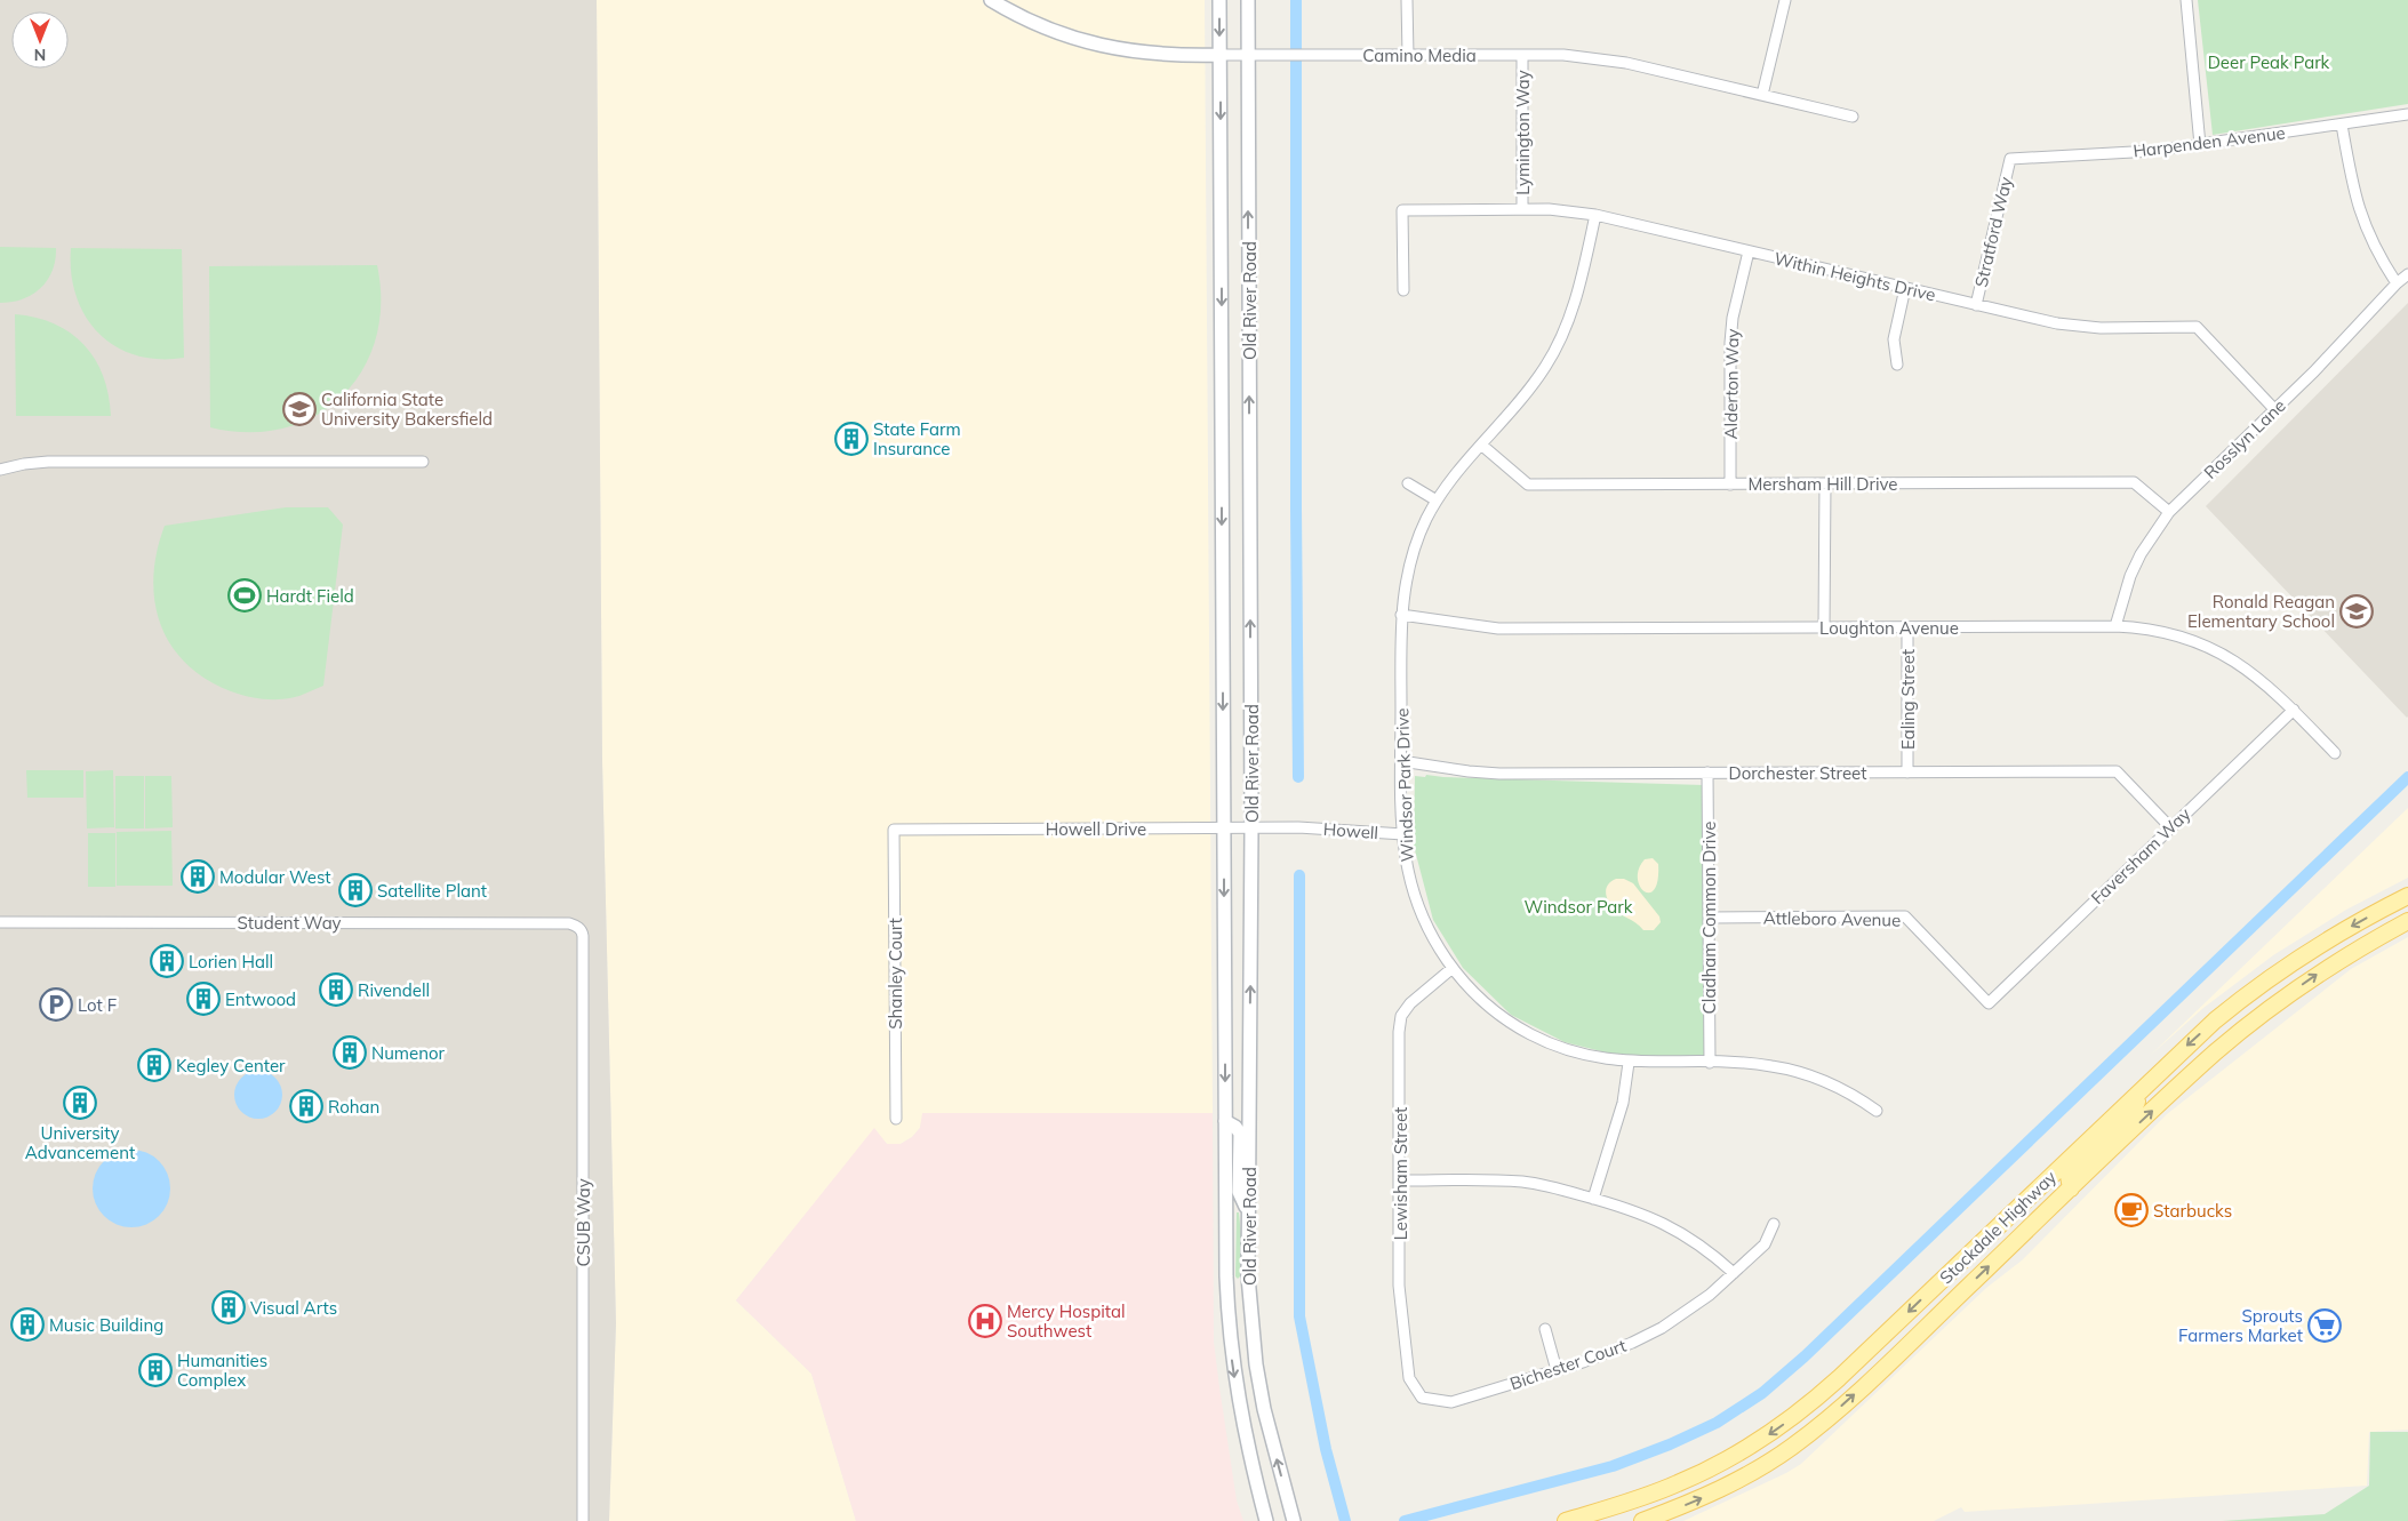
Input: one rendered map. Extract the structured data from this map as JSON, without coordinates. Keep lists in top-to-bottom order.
{
  "streets": {
    "main road": ["Camino Media", "Old River Road", "Stockdale Highway"],
    "street": [
      "Lymington Way",
      "Harpenden Avenue",
      "Stratford Way",
      "Within Heights Drive",
      "Alderton Way",
      "Rosslyn Lane",
      "Mersham Hill Drive",
      "Loughton Avenue",
      "Ealing Street",
      "Dorchester Street",
      "Windsor Park Drive",
      "Howell Drive",
      "Howell",
      "Faversham Way",
      "Cladham Common Drive",
      "Attleboro Avenue",
      "Student Way",
      "Shanley Court",
      "Lewisham Street",
      "CSUB Way",
      "Bichester Court"
    ]
  },
  "crossings": [
    ["Camino Media", "Lymington Way"],
    ["Camino Media", "Old River Road"],
    ["Lymington Way", "Within Heights Drive"],
    ["Harpenden Avenue", "Stratford Way"],
    ["Stratford Way", "Within Heights Drive"],
    ["Within Heights Drive", "Alderton Way"],
    ["Within Heights Drive", "Rosslyn Lane"],
    ["Within Heights Drive", "Windsor Park Drive"],
    ["Old River Road", "Howell Drive"],
    ["Alderton Way", "Mersham Hill Drive"],
    ["Rosslyn Lane", "Mersham Hill Drive"],
    ["Rosslyn Lane", "Loughton Avenue"],
    ["Mersham Hill Drive", "Windsor Park Drive"],
    ["Loughton Avenue", "Ealing Street"],
    ["Loughton Avenue", "Windsor Park Drive"],
    ["Loughton Avenue", "Faversham Way"],
    ["Ealing Street", "Dorchester Street"],
    ["Dorchester Street", "Windsor Park Drive"],
    ["Dorchester Street", "Faversham Way"],
    ["Dorchester Street", "Cladham Common Drive"],
    ["Windsor Park Drive", "Howell"],
    ["Windsor Park Drive", "Cladham Common Drive"],
    ["Windsor Park Drive", "Lewisham Street"],
    ["Howell Drive", "Howell"],
    ["Howell Drive", "Shanley Court"],
    ["Faversham Way", "Attleboro Avenue"],
    ["Cladham Common Drive", "Attleboro Avenue"],
    ["Student Way", "CSUB Way"],
    ["Lewisham Street", "Bichester Court"]
  ],
  "parks": ["Deer Peak Park", "Windsor Park"],
  "places": {
    "school or university": ["California State University Bakersfield", "Ronald Reagan Elementary School"],
    "building": [
      "State Farm Insurance",
      "Modular West",
      "Satellite Plant",
      "Lorien Hall",
      "Rivendell",
      "Entwood",
      "Numenor",
      "Kegley Center",
      "University Advancement",
      "Rohan",
      "Visual Arts",
      "Music Building",
      "Humanities Complex"
    ],
    "sports": ["Hardt Field"],
    "parking": ["Lot F"],
    "cafe": ["Starbucks"],
    "hospital": ["Mercy Hospital Southwest"],
    "supermarket": ["Sprouts Farmers Market"]
  },
  "north": "bottom"
}
